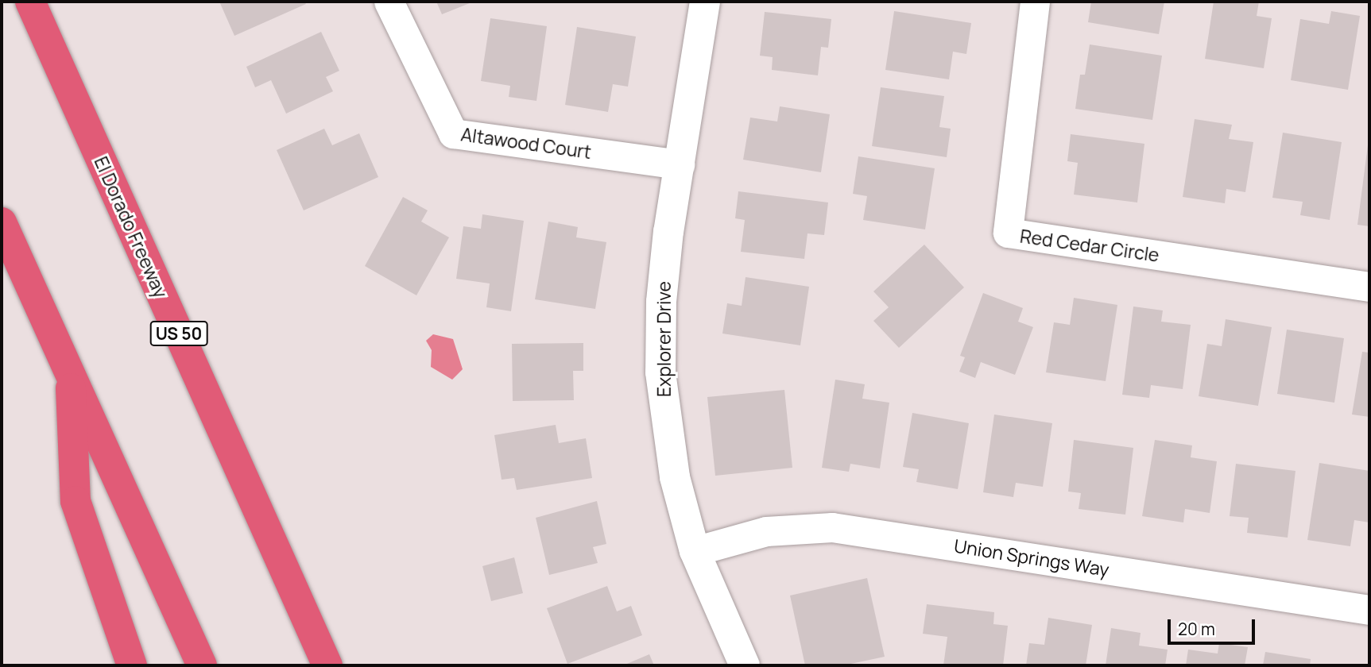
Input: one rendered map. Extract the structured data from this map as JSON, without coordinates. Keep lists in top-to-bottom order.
{
  "streets": {
    "highway": ["El Dorado Freeway", "US 50"],
    "street": [
      "Altawood Court",
      "Red Cedar Circle",
      "Explorer Drive",
      "Union Springs Way"
    ]
  },
  "crossings": [
    ["Altawood Court", "Explorer Drive"],
    ["Explorer Drive", "Union Springs Way"]
  ],
  "scale_bar": "20 m"
}
